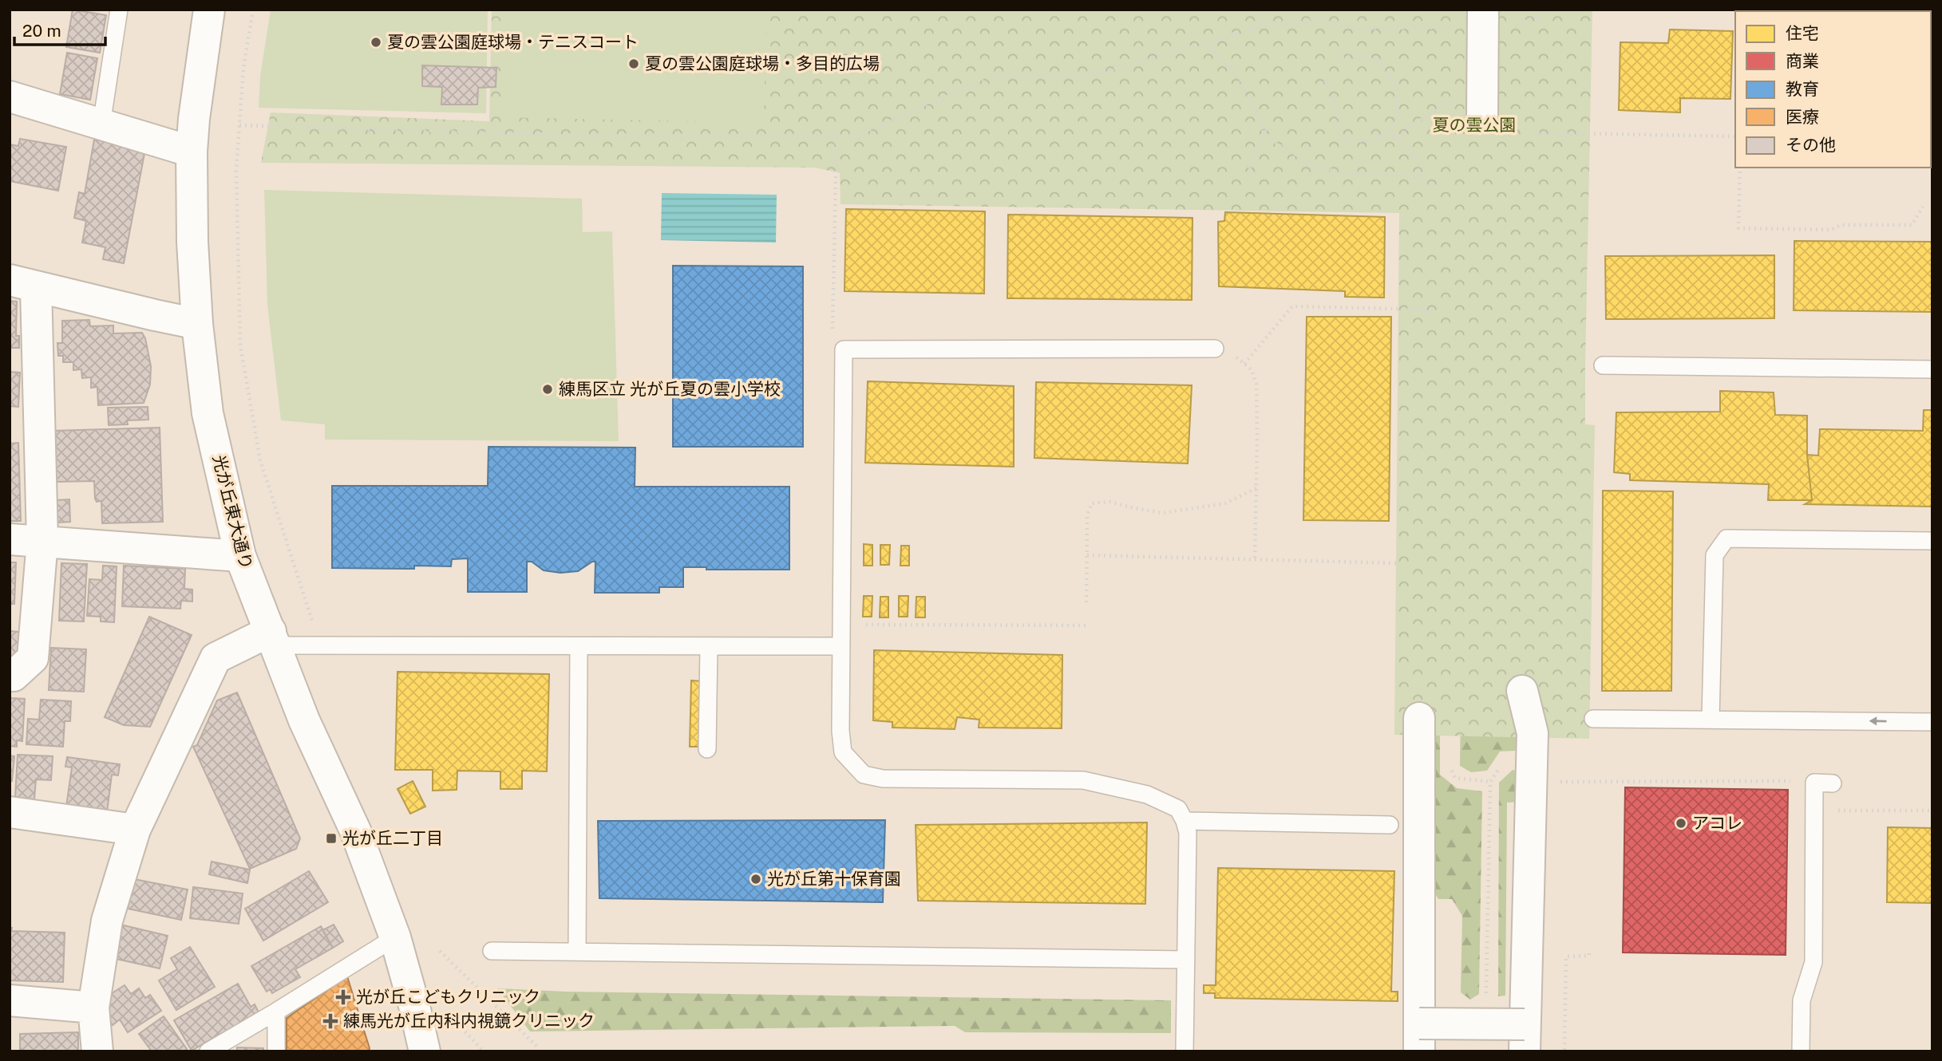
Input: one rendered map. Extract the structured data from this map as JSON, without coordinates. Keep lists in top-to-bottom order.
{
  "streets": {
    "street": ["光が丘東大通り"]
  },
  "parks": ["夏の雲公園"],
  "places": {
    "other": [
      "夏の雲公園庭球場・テニスコート",
      "夏の雲公園庭球場・多目的広場",
      "練馬区立 光が丘夏の雲小学校",
      "アコレ",
      "光が丘第十保育園"
    ],
    "transit": ["光が丘二丁目"],
    "health": ["光が丘こどもクリニック", "練馬光が丘内科内視鏡クリニック"]
  },
  "legend": [
    "住宅",
    "商業",
    "教育",
    "医療",
    "その他"
  ],
  "scale_bar": "20 m"
}
